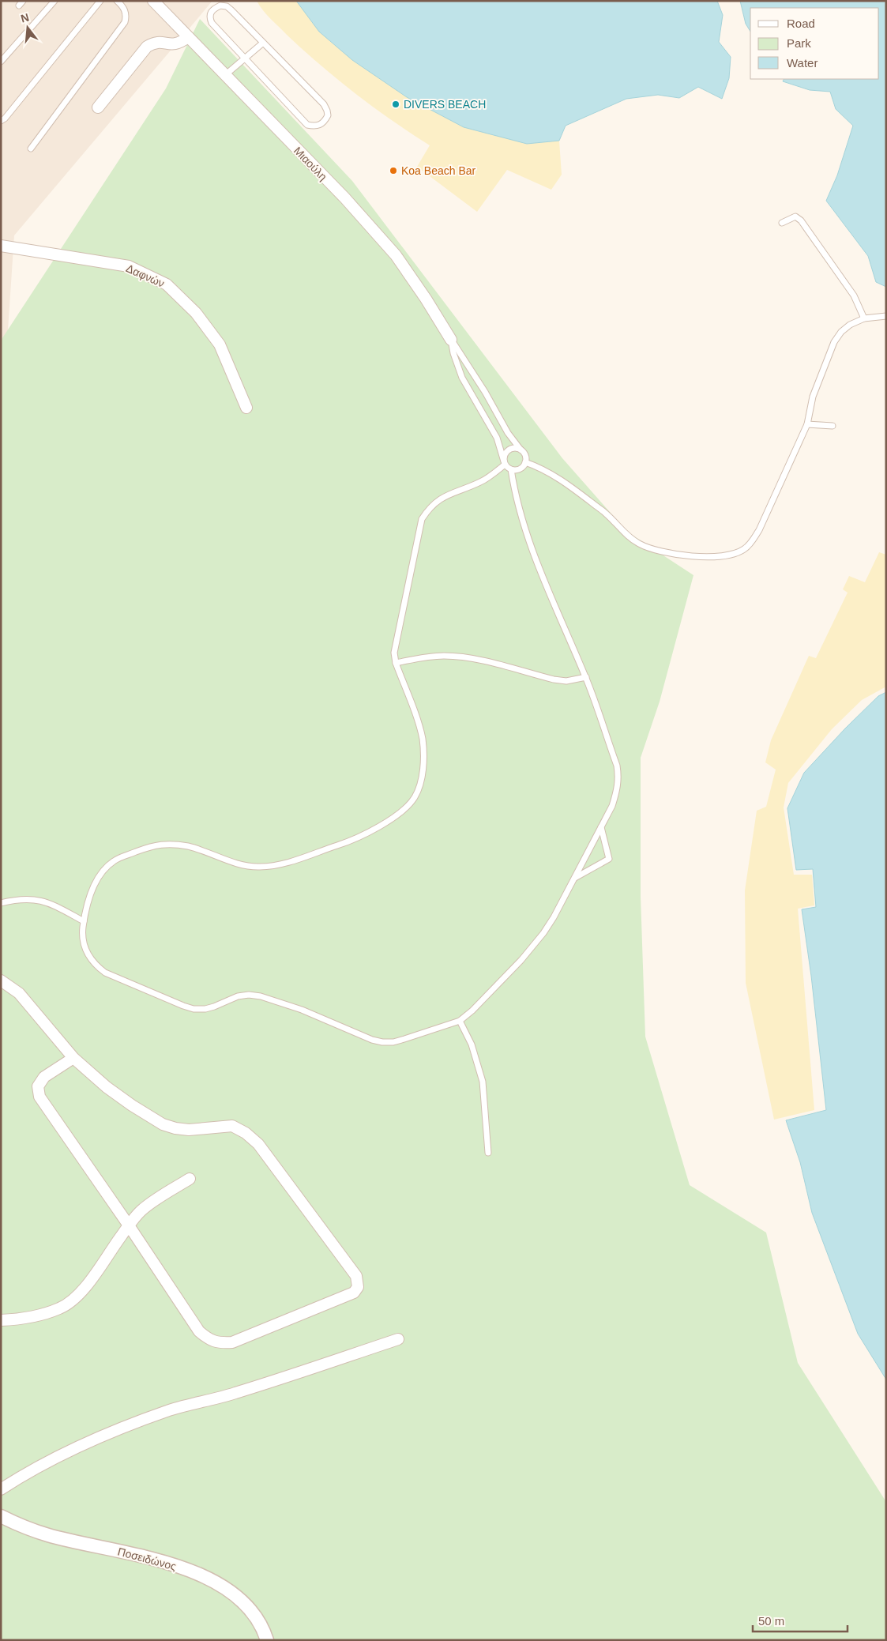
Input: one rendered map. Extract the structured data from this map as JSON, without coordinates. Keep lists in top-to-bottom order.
{
  "streets": {
    "street": ["Μιαούλη", "Δαφνών", "Ποσειδώνος"]
  },
  "places": ["DIVERS BEACH", "Koa Beach Bar"],
  "legend": ["Road", "Park", "Water"],
  "scale_bar": "50 m",
  "north": "top"
}
